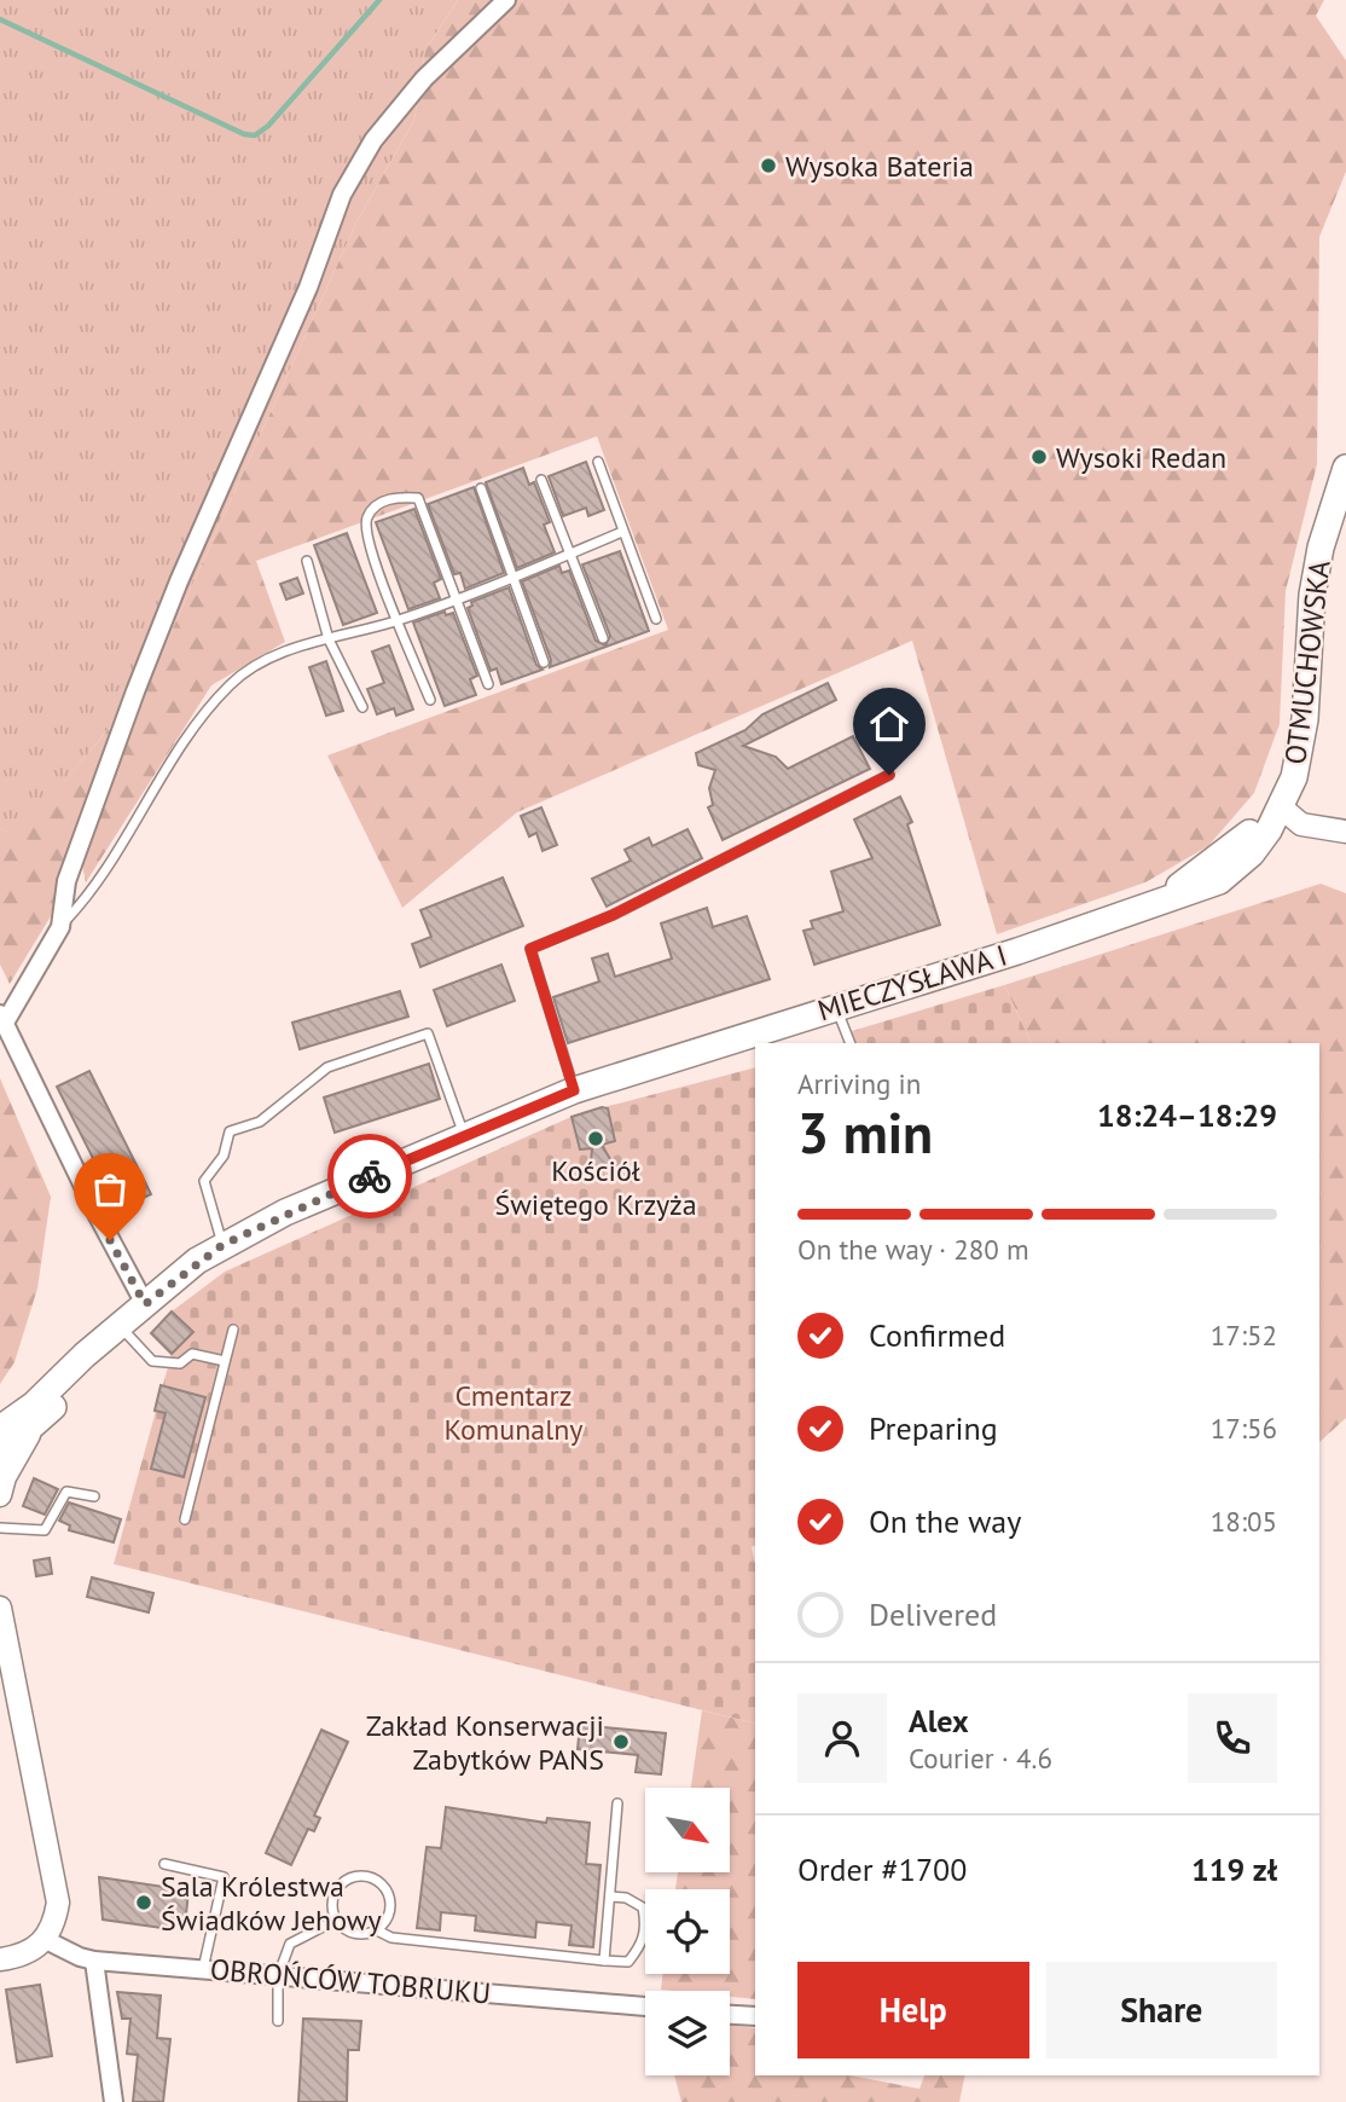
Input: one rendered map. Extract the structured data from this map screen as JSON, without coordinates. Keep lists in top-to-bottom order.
{
  "streets": {
    "main road": ["OTMUCHOWSKA", "MIECZYSŁAWA I"],
    "street": ["OBROŃCÓW TOBRUKU"]
  },
  "crossings": [
    ["OTMUCHOWSKA", "MIECZYSŁAWA I"]
  ],
  "parks": ["Cmentarz Komunalny"],
  "places": [
    "Wysoka Bateria",
    "Wysoki Redan",
    "Kościół Świętego Krzyża",
    "Zakład Konserwacji Zabytków PANS",
    "Sala Królestwa Świadków Jehowy"
  ],
  "north": "bottom right",
  "page": {
    "heading": ["3 min", "Arriving in", "18:24–18:29"],
    "panel": [
      "Alex",
      "Courier · 4.6",
      "Order #1700",
      "119 zł"
    ],
    "bar": "On the way · 280 m",
    "list": [
      ["Confirmed", "17:52"],
      ["Preparing", "17:56"],
      ["On the way", "18:05"],
      "Delivered"
    ],
    "buttons": ["Help", "Share"]
  }
}
